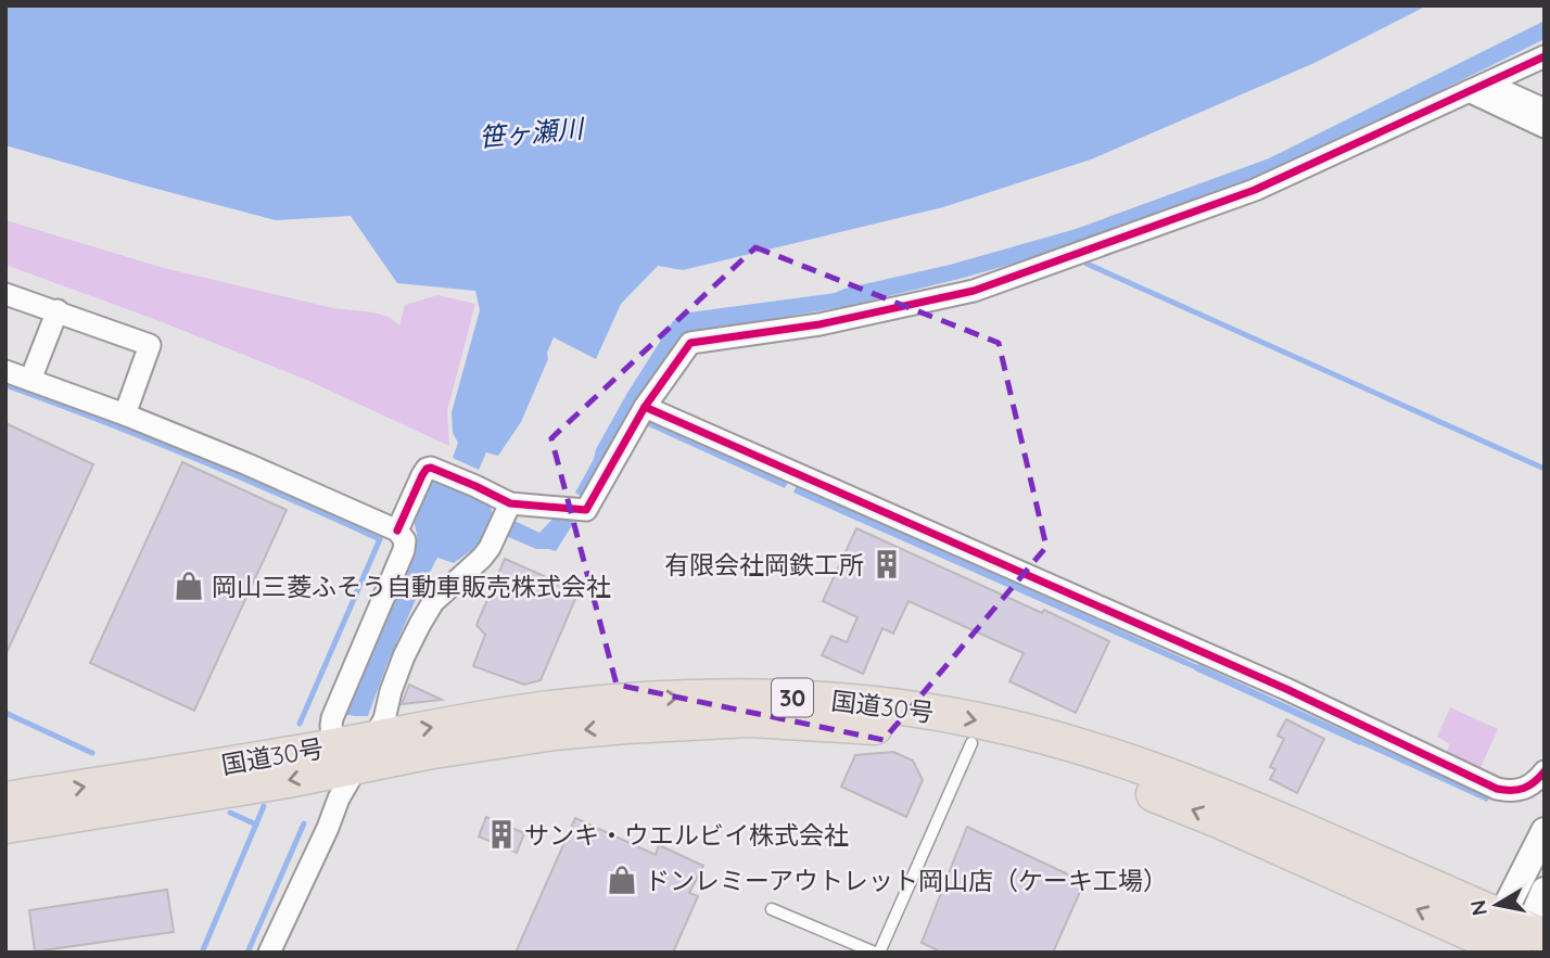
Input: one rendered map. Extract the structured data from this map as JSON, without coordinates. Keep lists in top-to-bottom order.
{
  "streets": {
    "highway": ["30", "国道30号"]
  },
  "water": ["笹ヶ瀬川"],
  "places": {
    "building": ["有限会社岡鉄工所", "サンキ・ウエルビイ株式会社"],
    "shop": ["岡山三菱ふそう自動車販売株式会社", "ドンレミーアウトレット岡山店（ケーキ工場）"]
  },
  "north": "left"
}
